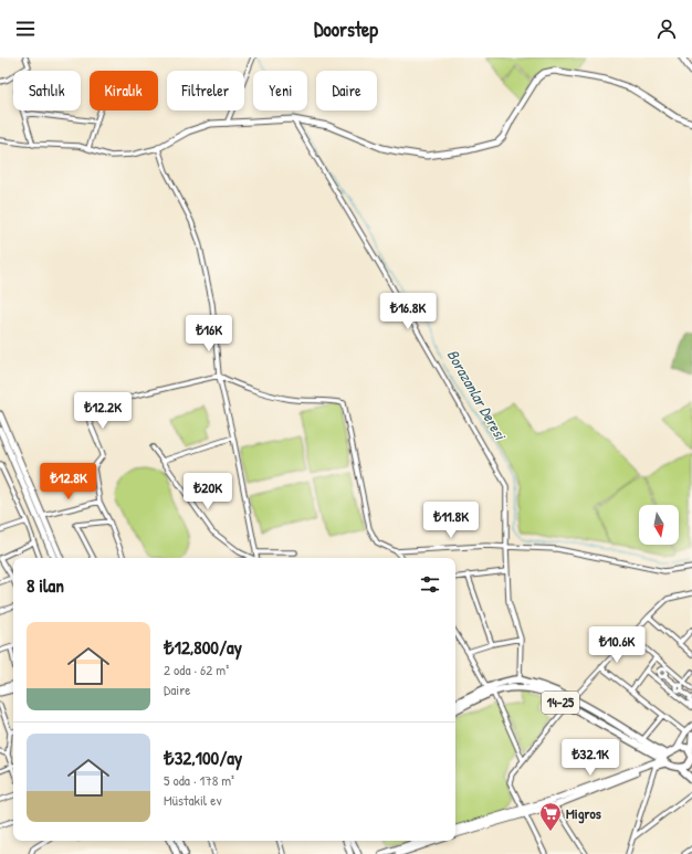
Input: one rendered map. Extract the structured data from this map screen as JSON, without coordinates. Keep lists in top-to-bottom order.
{
  "streets": {
    "main road": ["14-25"]
  },
  "water": ["Borazanlar Deresi"],
  "places": {
    "supermarket": ["Migros"]
  },
  "north": "bottom",
  "page": {
    "header": "Doorstep",
    "chip": [
      "Satılık",
      "Kiralık",
      "Filtreler",
      "Yeni",
      "Daire"
    ],
    "price": [
      "₺16.8K",
      "₺16K",
      "₺12.2K",
      "₺12.8K",
      "₺20K",
      "₺11.8K",
      "₺10.6K",
      "₺32.1K"
    ],
    "heading": "8 ilan",
    "list": [
      {
        "name": "₺12,800/ay",
        "note": "2 oda · 62 m² · Daire"
      },
      {
        "name": "₺32,100/ay",
        "note": "5 oda · 178 m² · Müstakil ev"
      }
    ]
  }
}
